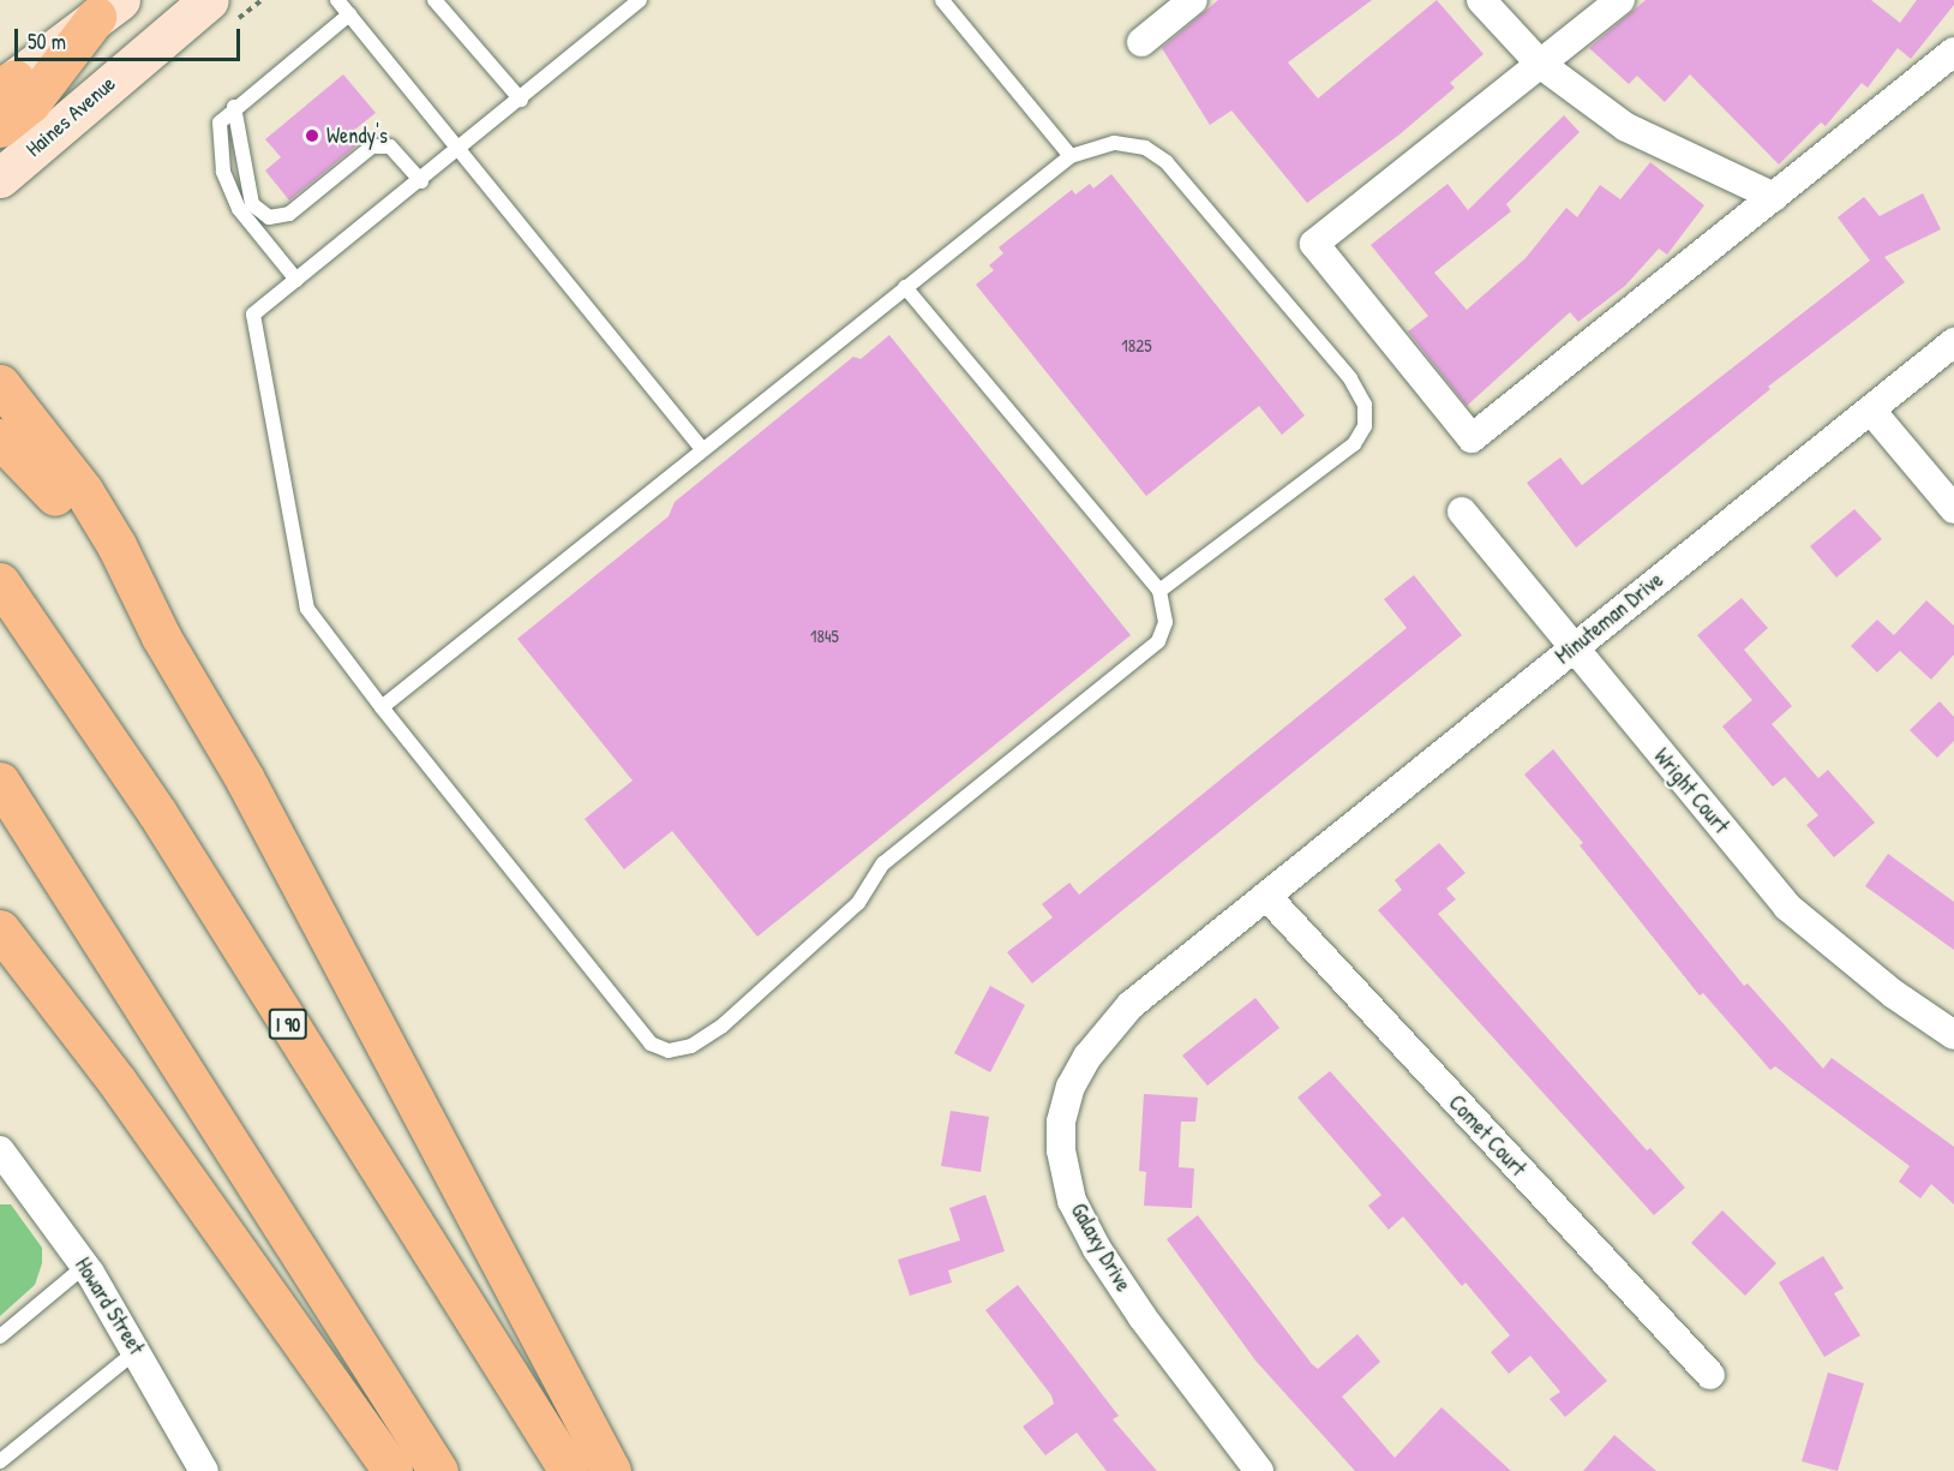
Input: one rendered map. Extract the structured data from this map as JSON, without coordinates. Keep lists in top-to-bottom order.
{
  "streets": {
    "highway": ["I 90"],
    "main road": ["Haines Avenue"],
    "street": [
      "Minuteman Drive",
      "Wright Court",
      "Comet Court",
      "Galaxy Drive",
      "Howard Street"
    ]
  },
  "crossings": [
    ["Minuteman Drive", "Wright Court"],
    ["Minuteman Drive", "Comet Court"],
    ["Minuteman Drive", "Galaxy Drive"],
    ["Comet Court", "Galaxy Drive"]
  ],
  "places": ["Wendy's"],
  "house_numbers": ["1825", "1845"],
  "scale_bar": "50 m"
}
